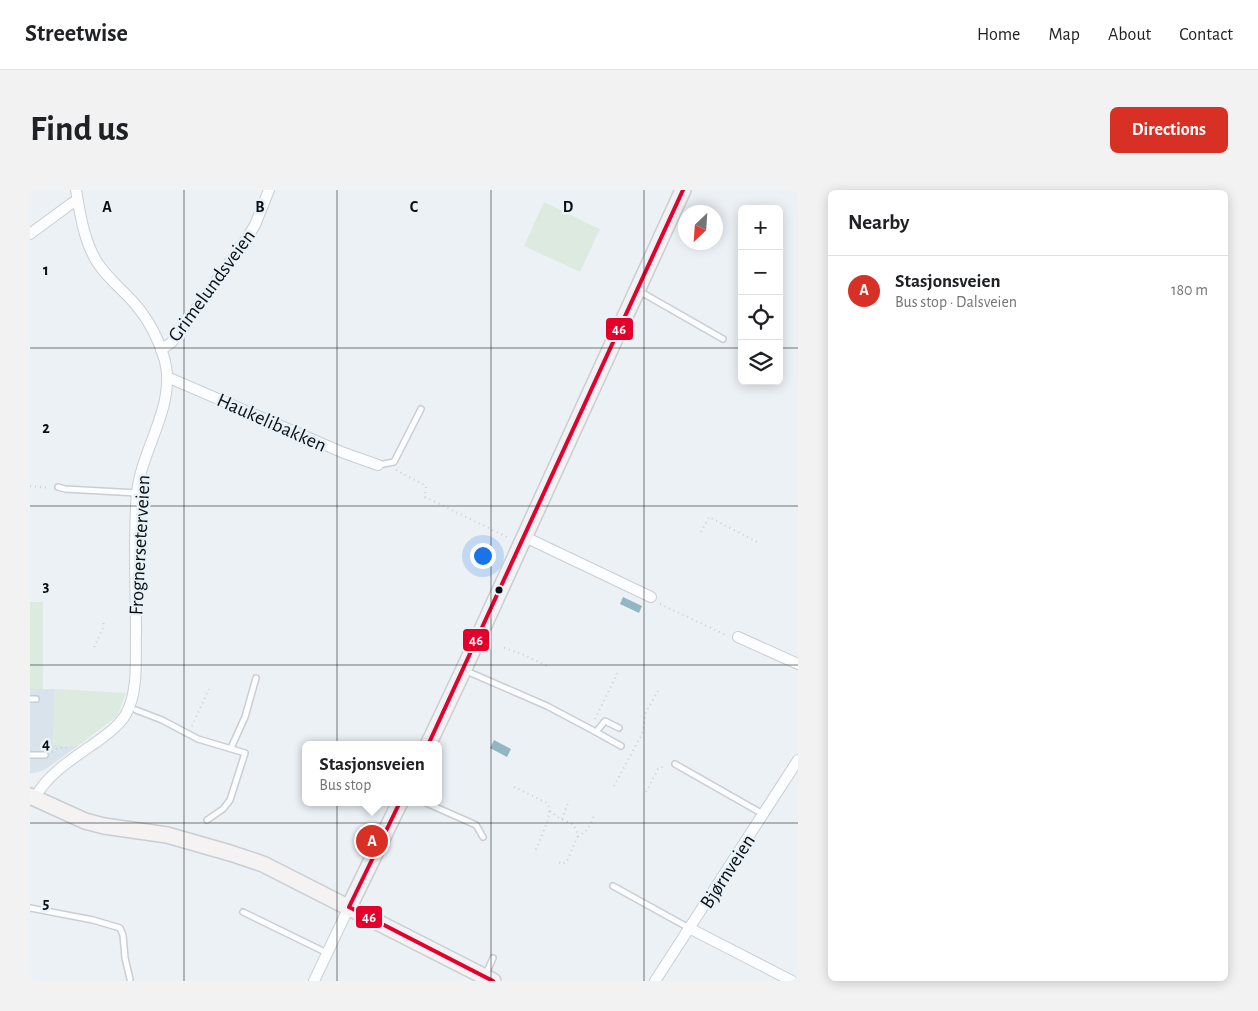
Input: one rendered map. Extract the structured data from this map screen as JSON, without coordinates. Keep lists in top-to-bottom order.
{
  "streets": {
    "street": [
      "Grimelundsveien",
      "Haukelibakken",
      "Frognerseterveien",
      "Bjørnveien"
    ]
  },
  "crossings": [
    ["Grimelundsveien", "Frognerseterveien"],
    ["Haukelibakken", "Frognerseterveien"]
  ],
  "lines": ["transit line 46"],
  "north": "bottom left",
  "page": {
    "header": "Streetwise",
    "nav": [
      "Home",
      "Map",
      "About",
      "Contact"
    ],
    "buttons": "Directions",
    "title": "Find us",
    "heading": "Nearby",
    "map_buttons": ["+", "−"],
    "list": [
      {
        "mark": "A",
        "name": "Stasjonsveien",
        "note": "Bus stop · Dalsveien",
        "value": "180 m"
      }
    ],
    "popup": ["Stasjonsveien", "Bus stop"],
    "pins": "A"
  },
  "grid": {
    "columns": [
      "A",
      "B",
      "C",
      "D"
    ],
    "rows": [
      "1",
      "2",
      "3",
      "4",
      "5"
    ]
  }
}
